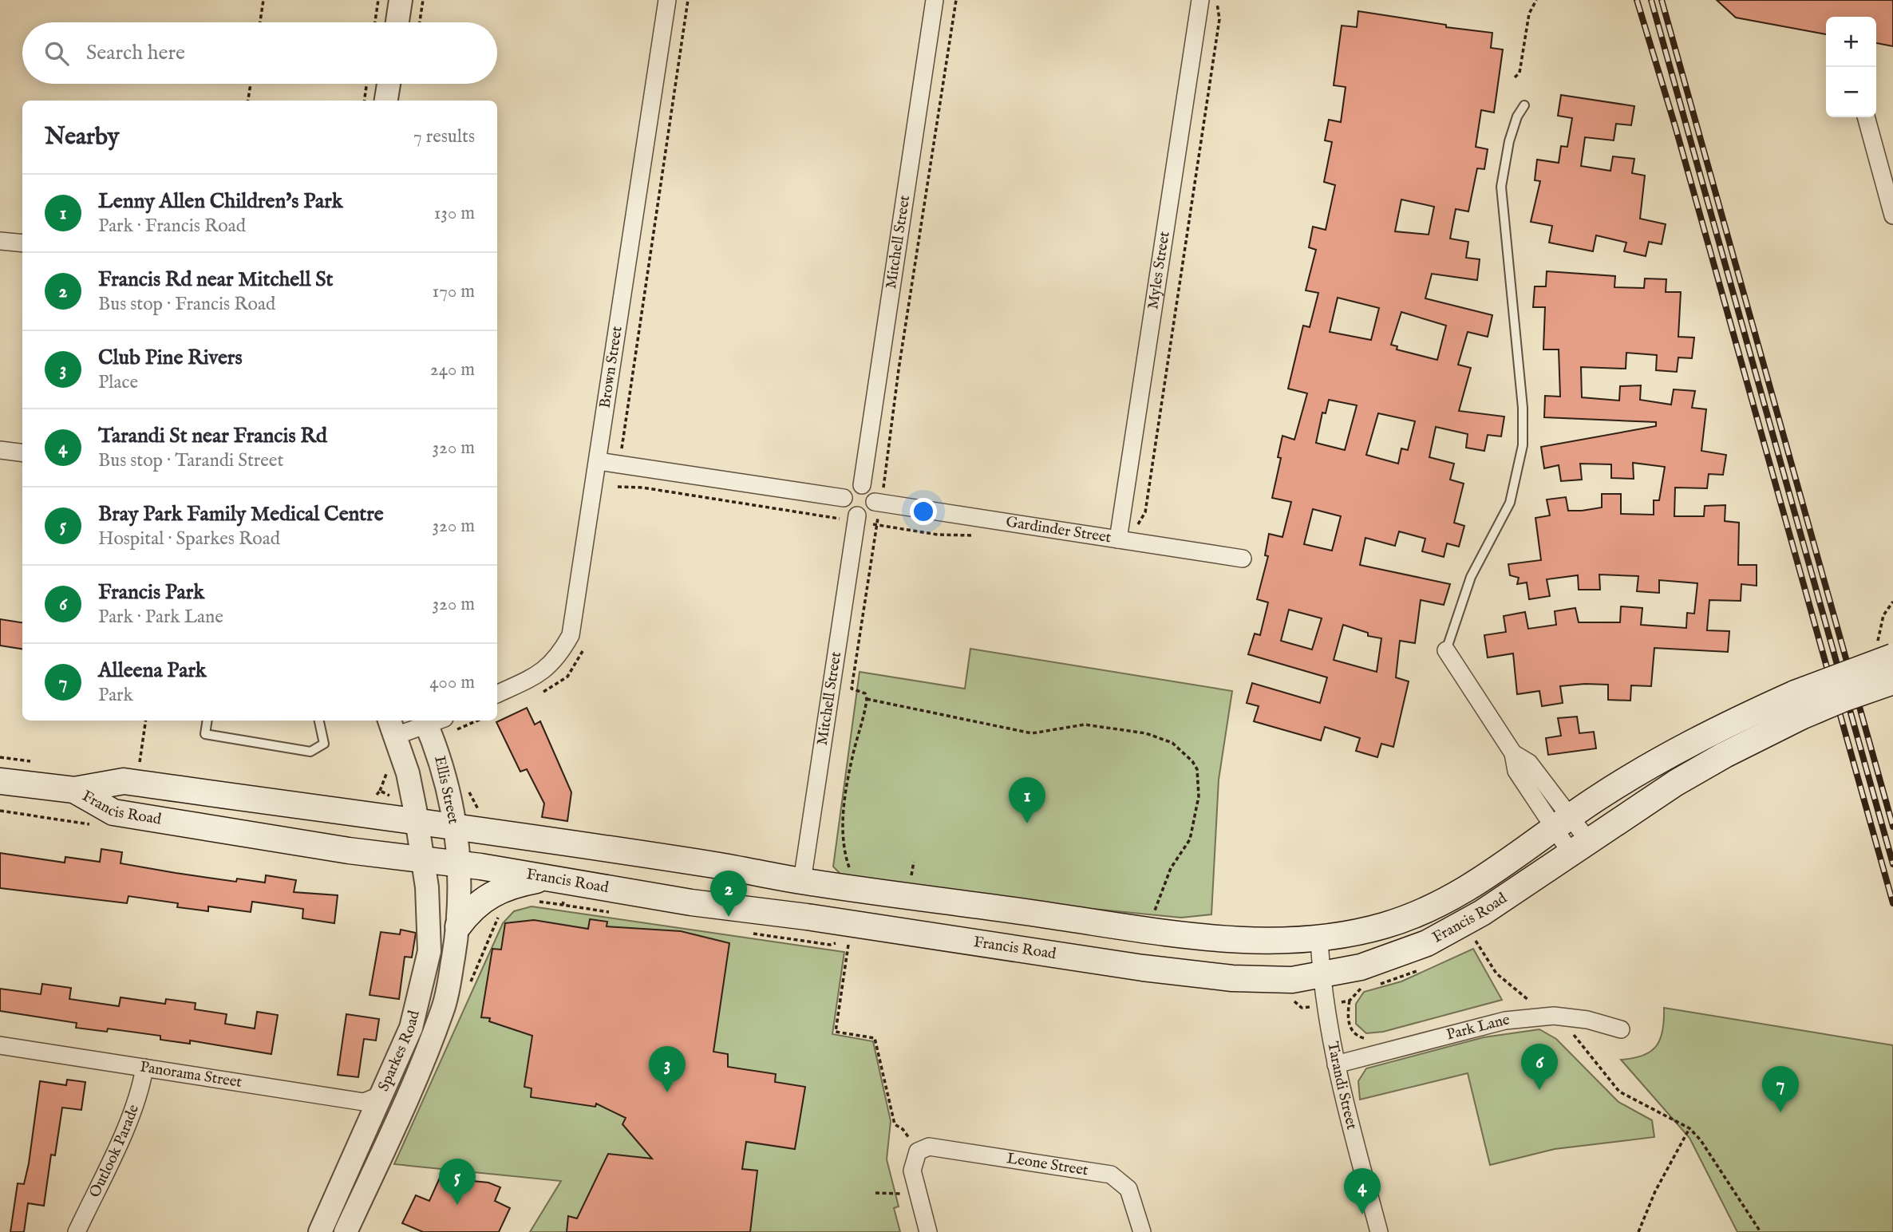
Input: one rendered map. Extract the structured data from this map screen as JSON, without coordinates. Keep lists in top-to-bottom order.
{
  "streets": {
    "main road": ["Francis Road"],
    "street": [
      "Mitchell Street",
      "Myles Street",
      "Brown Street",
      "Gardinder Street",
      "Ellis Street",
      "Park Lane",
      "Sparkes Road",
      "Panorama Street",
      "Tarandi Street",
      "Outlook Parade",
      "Leone Street"
    ]
  },
  "crossings": [
    ["Mitchell Street", "Gardinder Street"],
    ["Mitchell Street", "Francis Road"],
    ["Myles Street", "Gardinder Street"],
    ["Ellis Street", "Francis Road"],
    ["Ellis Street", "Sparkes Road"],
    ["Francis Road", "Sparkes Road"],
    ["Francis Road", "Tarandi Street"],
    ["Park Lane", "Tarandi Street"],
    ["Sparkes Road", "Panorama Street"],
    ["Panorama Street", "Outlook Parade"]
  ],
  "page": {
    "map_buttons": ["+", "−"],
    "search": "Search here",
    "heading": ["Nearby", "7 results"],
    "list": [
      {
        "mark": "1",
        "name": "Lenny Allen Children's Park",
        "note": "Park · Francis Road",
        "value": "130 m"
      },
      {
        "mark": "2",
        "name": "Francis Rd near Mitchell St",
        "note": "Bus stop · Francis Road",
        "value": "170 m"
      },
      {
        "mark": "3",
        "name": "Club Pine Rivers",
        "note": "Place",
        "value": "240 m"
      },
      {
        "mark": "4",
        "name": "Tarandi St near Francis Rd",
        "note": "Bus stop · Tarandi Street",
        "value": "320 m"
      },
      {
        "mark": "5",
        "name": "Bray Park Family Medical Centre",
        "note": "Hospital · Sparkes Road",
        "value": "320 m"
      },
      {
        "mark": "6",
        "name": "Francis Park",
        "note": "Park · Park Lane",
        "value": "320 m"
      },
      {
        "mark": "7",
        "name": "Alleena Park",
        "note": "Park",
        "value": "400 m"
      }
    ],
    "pins": [
      "1",
      "2",
      "6",
      "3",
      "7",
      "5",
      "4"
    ]
  }
}
